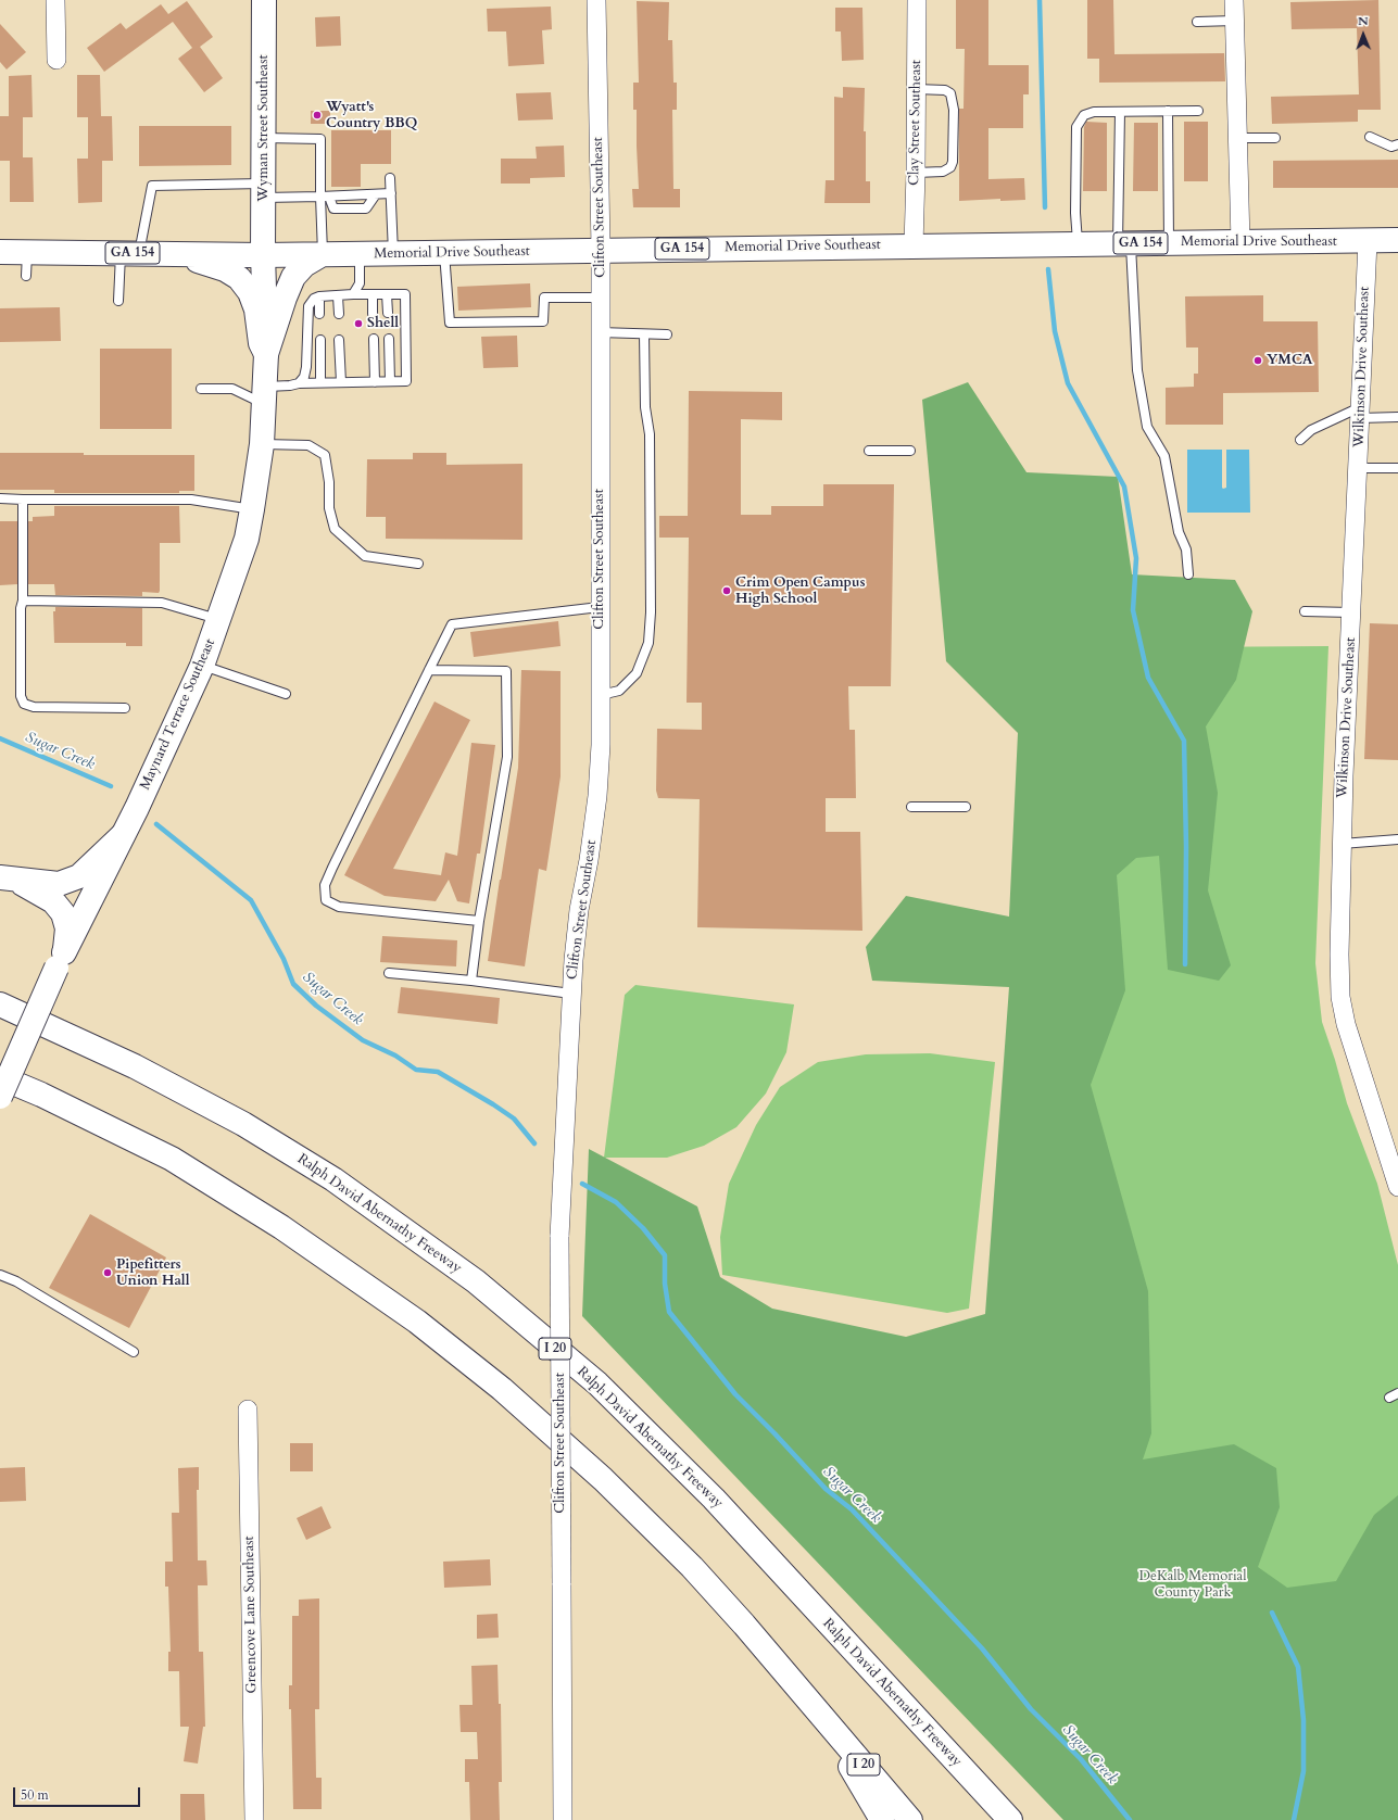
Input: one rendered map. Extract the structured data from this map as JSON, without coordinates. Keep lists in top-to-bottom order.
{
  "streets": {
    "main road": [
      "Wyman Street Southeast",
      "Memorial Drive Southeast",
      "GA 154",
      "Maynard Terrace Southeast",
      "Ralph David Abernathy Freeway",
      "I 20"
    ],
    "street": [
      "Clay Street Southeast",
      "Clifton Street Southeast",
      "Wilkinson Drive Southeast",
      "Greencove Lane Southeast"
    ]
  },
  "crossings": [
    ["Clay Street Southeast", "Memorial Drive Southeast"],
    ["Wyman Street Southeast", "Memorial Drive Southeast"],
    ["Wyman Street Southeast", "Maynard Terrace Southeast"],
    ["Clifton Street Southeast", "Memorial Drive Southeast"],
    ["Memorial Drive Southeast", "Wilkinson Drive Southeast"],
    ["Memorial Drive Southeast", "Maynard Terrace Southeast"]
  ],
  "water": ["Sugar Creek"],
  "parks": ["DeKalb Memorial County Park"],
  "places": [
    "Wyatt's Country BBQ",
    "Shell",
    "YMCA",
    "Crim Open Campus High School",
    "Pipefitters Union Hall"
  ],
  "scale_bar": "50 m",
  "north": "top"
}
